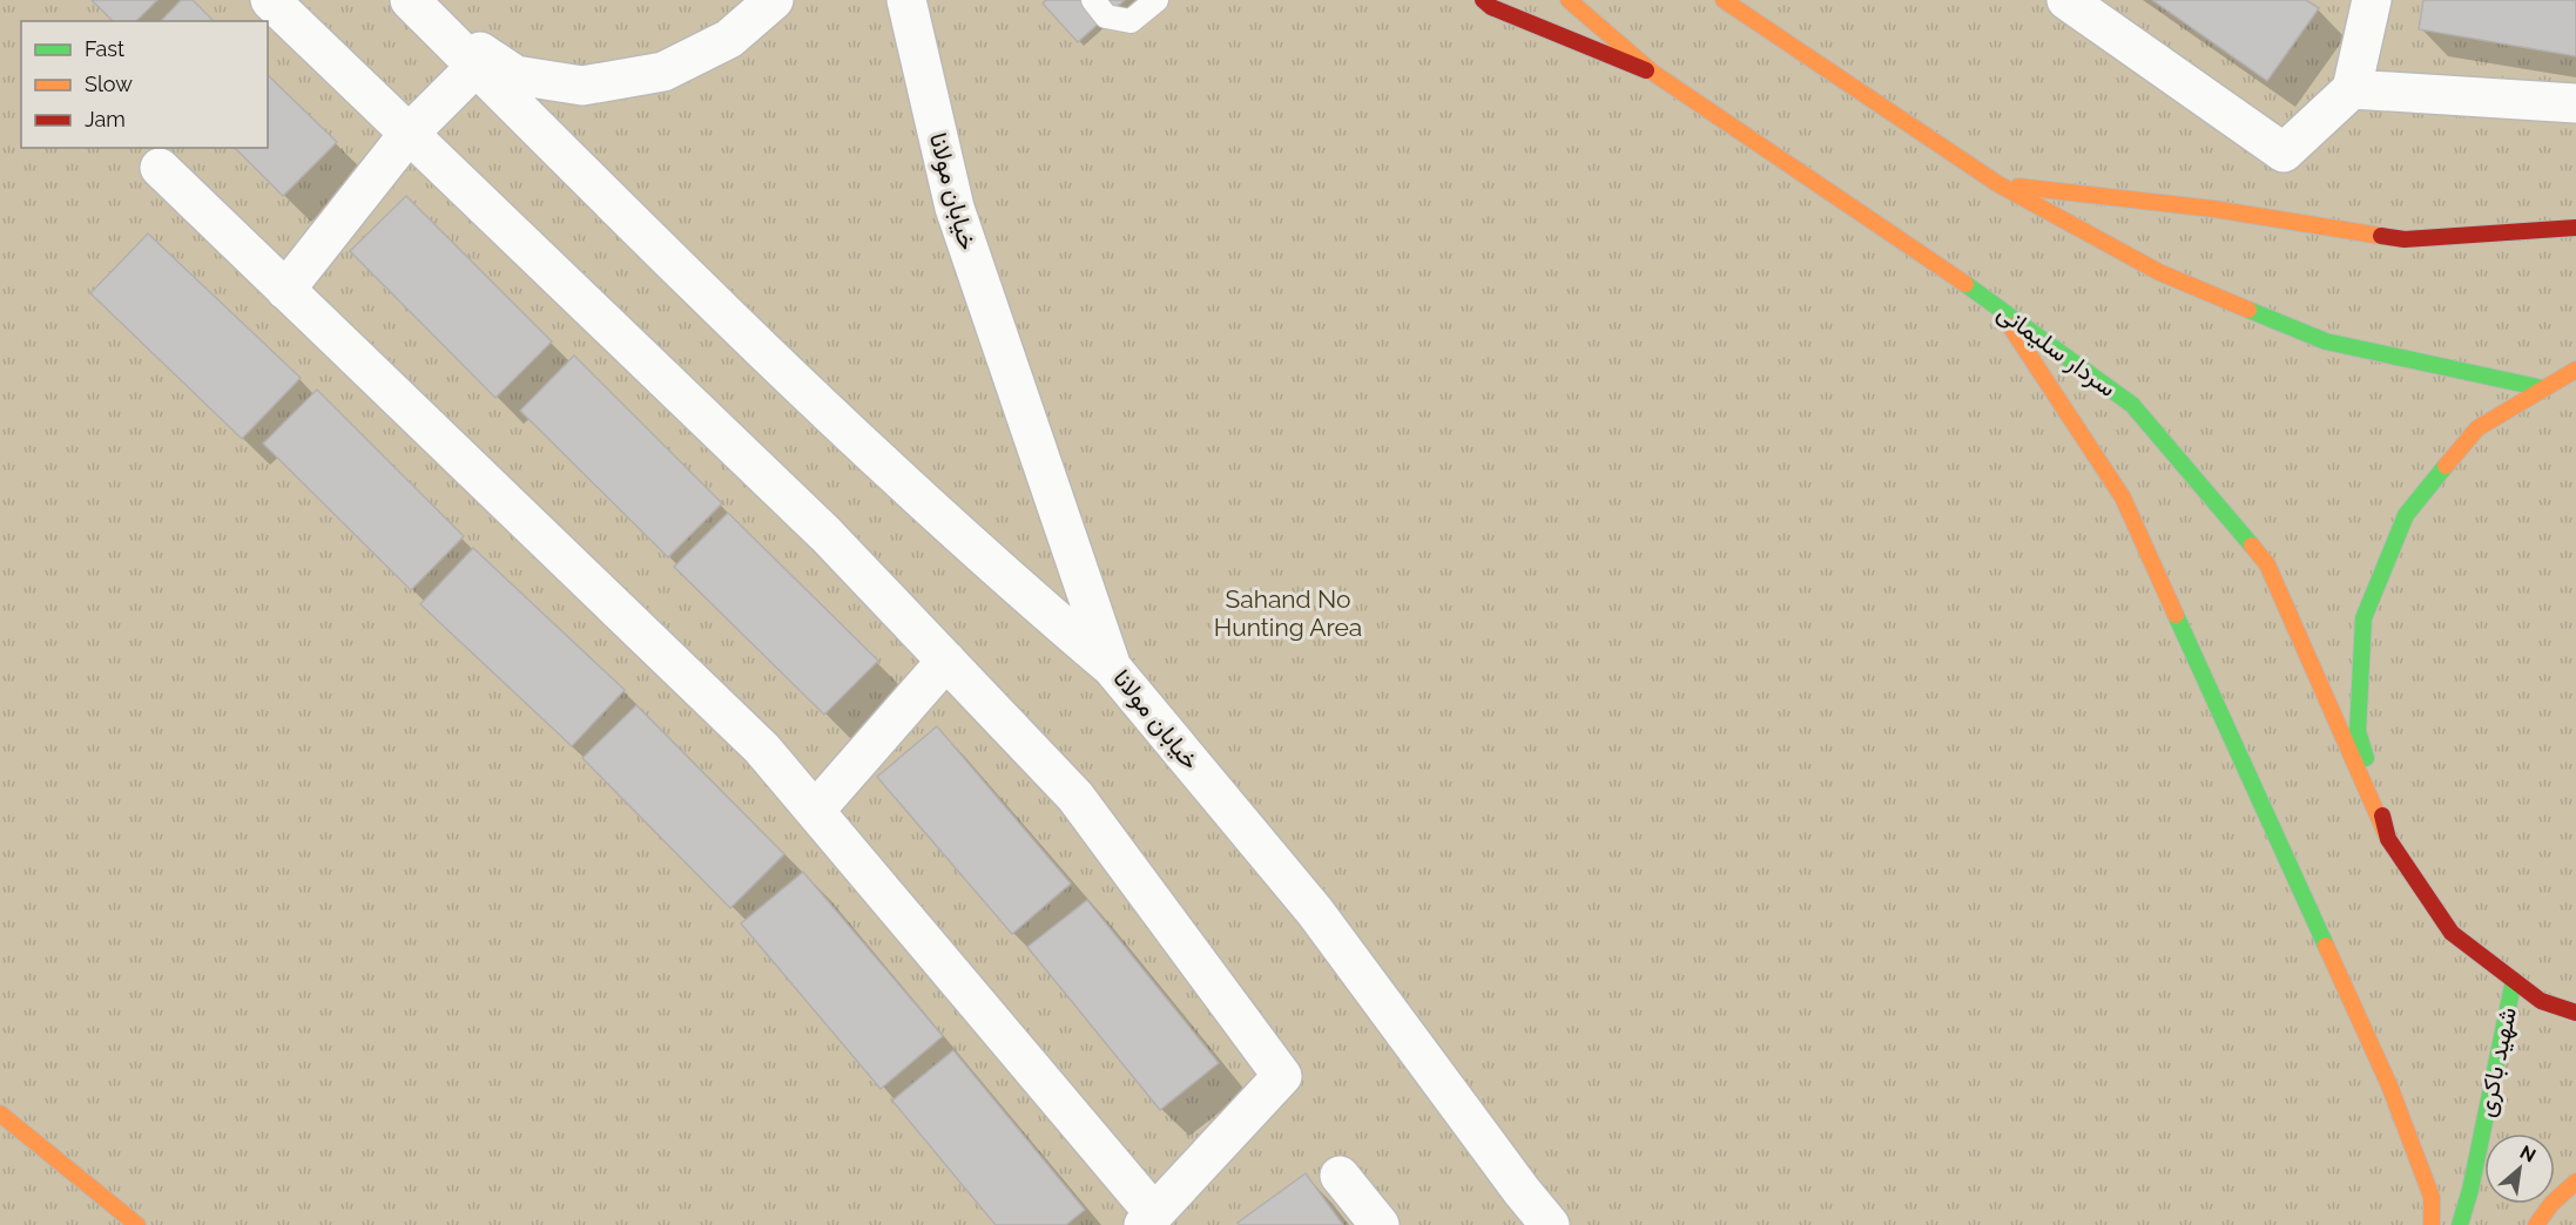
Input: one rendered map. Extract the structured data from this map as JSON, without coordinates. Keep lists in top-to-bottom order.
{
  "streets": {
    "main road": ["سردار سلیمانی", "شهید باکری"],
    "street": ["خیابان مولانا"]
  },
  "parks": ["Sahand No Hunting Area"],
  "legend": ["Fast", "Slow", "Jam"],
  "north": "top right"
}
